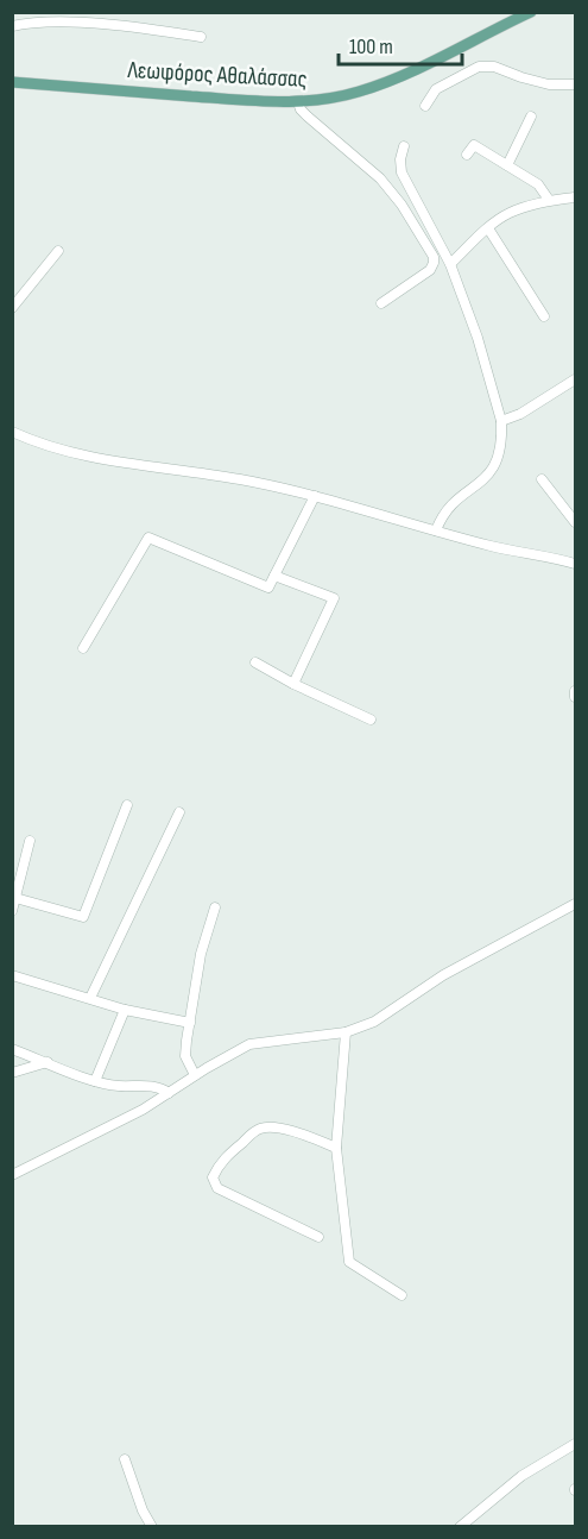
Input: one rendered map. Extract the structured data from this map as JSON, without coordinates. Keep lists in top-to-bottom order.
{
  "streets": {
    "main road": ["Λεωφόρος Αθαλάσσας"]
  },
  "scale_bar": "100 m"
}
